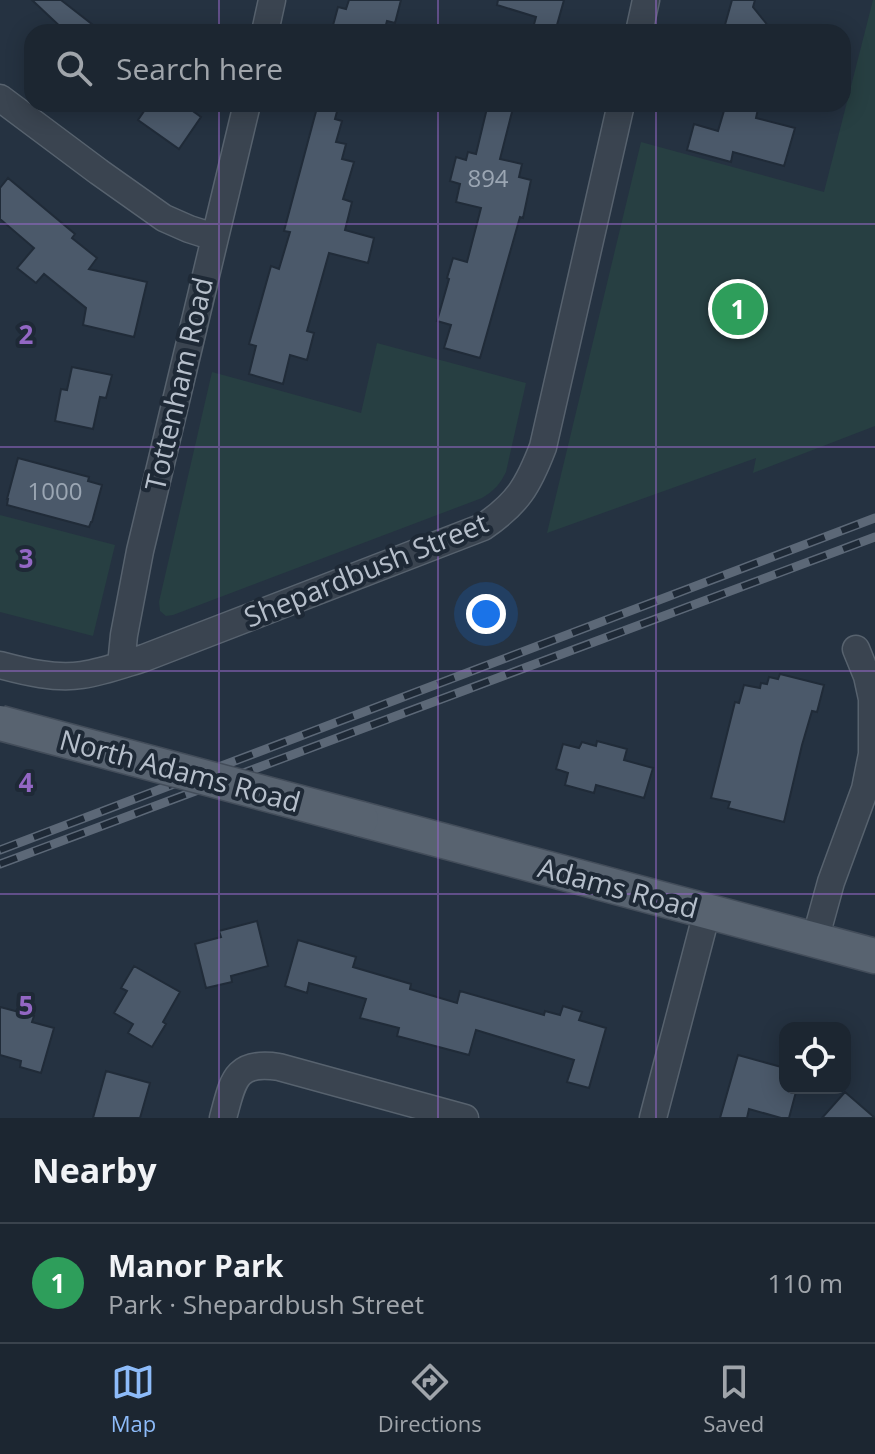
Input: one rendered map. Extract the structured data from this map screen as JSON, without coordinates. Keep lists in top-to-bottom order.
{
  "streets": {
    "main road": ["North Adams Road", "Adams Road"],
    "street": ["Tottenham Road", "Shepardbush Street"]
  },
  "crossings": [
    ["Tottenham Road", "Shepardbush Street"],
    ["North Adams Road", "Adams Road"]
  ],
  "house_numbers": ["894", "1000"],
  "page": {
    "search": "Search here",
    "pins": "1",
    "heading": "Nearby",
    "list": [
      {
        "mark": "1",
        "name": "Manor Park",
        "note": "Park · Shepardbush Street",
        "value": "110 m"
      }
    ],
    "nav": ["Map", "Directions", "Saved"]
  },
  "grid": {
    "rows": [
      "2",
      "3",
      "4",
      "5"
    ]
  }
}
